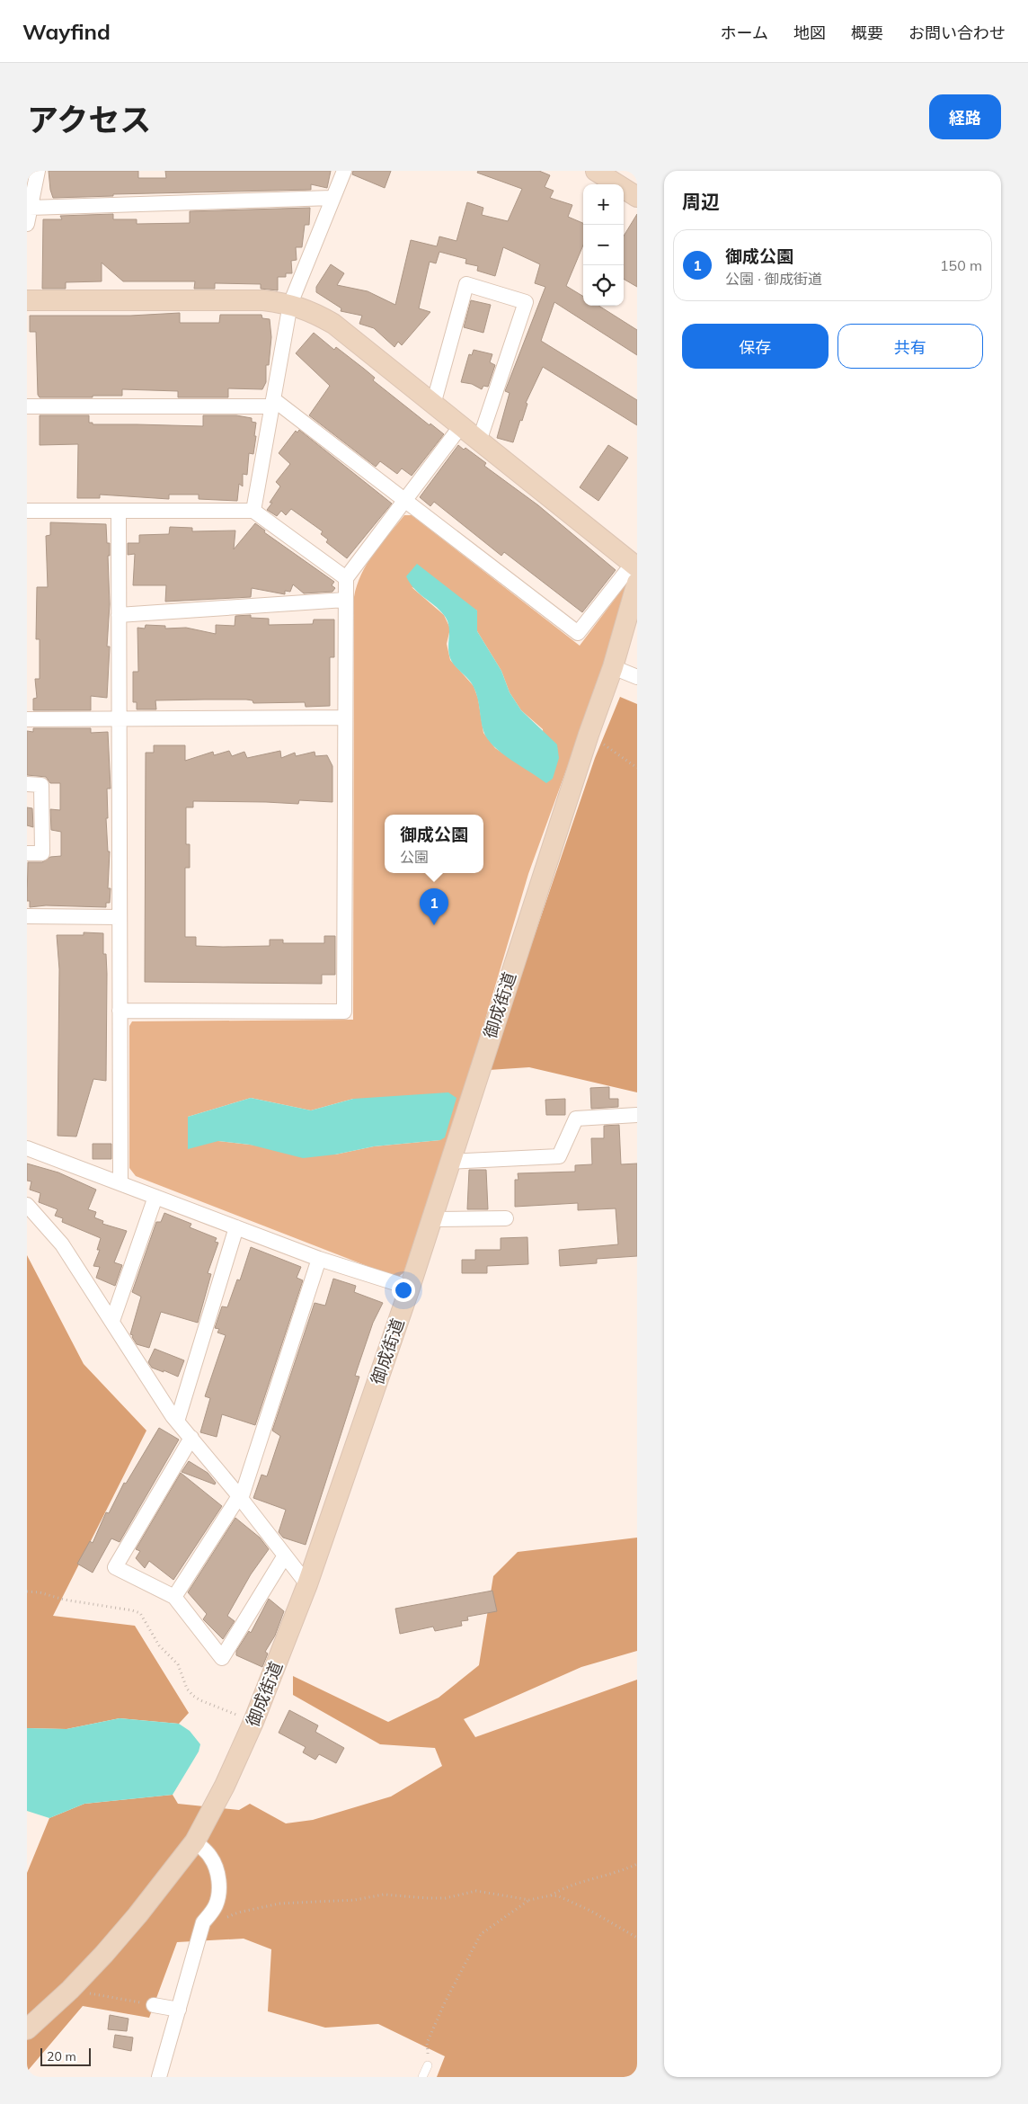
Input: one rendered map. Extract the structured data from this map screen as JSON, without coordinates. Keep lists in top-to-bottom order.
{
  "streets": {
    "street": ["御成街道"]
  },
  "scale_bar": "20 m",
  "page": {
    "header": "Wayfind",
    "nav": [
      "ホーム",
      "地図",
      "概要",
      "お問い合わせ"
    ],
    "title": "アクセス",
    "buttons": [
      "経路",
      ["保存", "共有"]
    ],
    "heading": "周辺",
    "map_buttons": ["+", "−"],
    "list": [
      {
        "mark": "1",
        "name": "御成公園",
        "note": "公園 · 御成街道",
        "value": "150 m"
      }
    ],
    "popup": ["御成公園", "公園"],
    "pins": "1",
    "scale": "20 m"
  }
}
